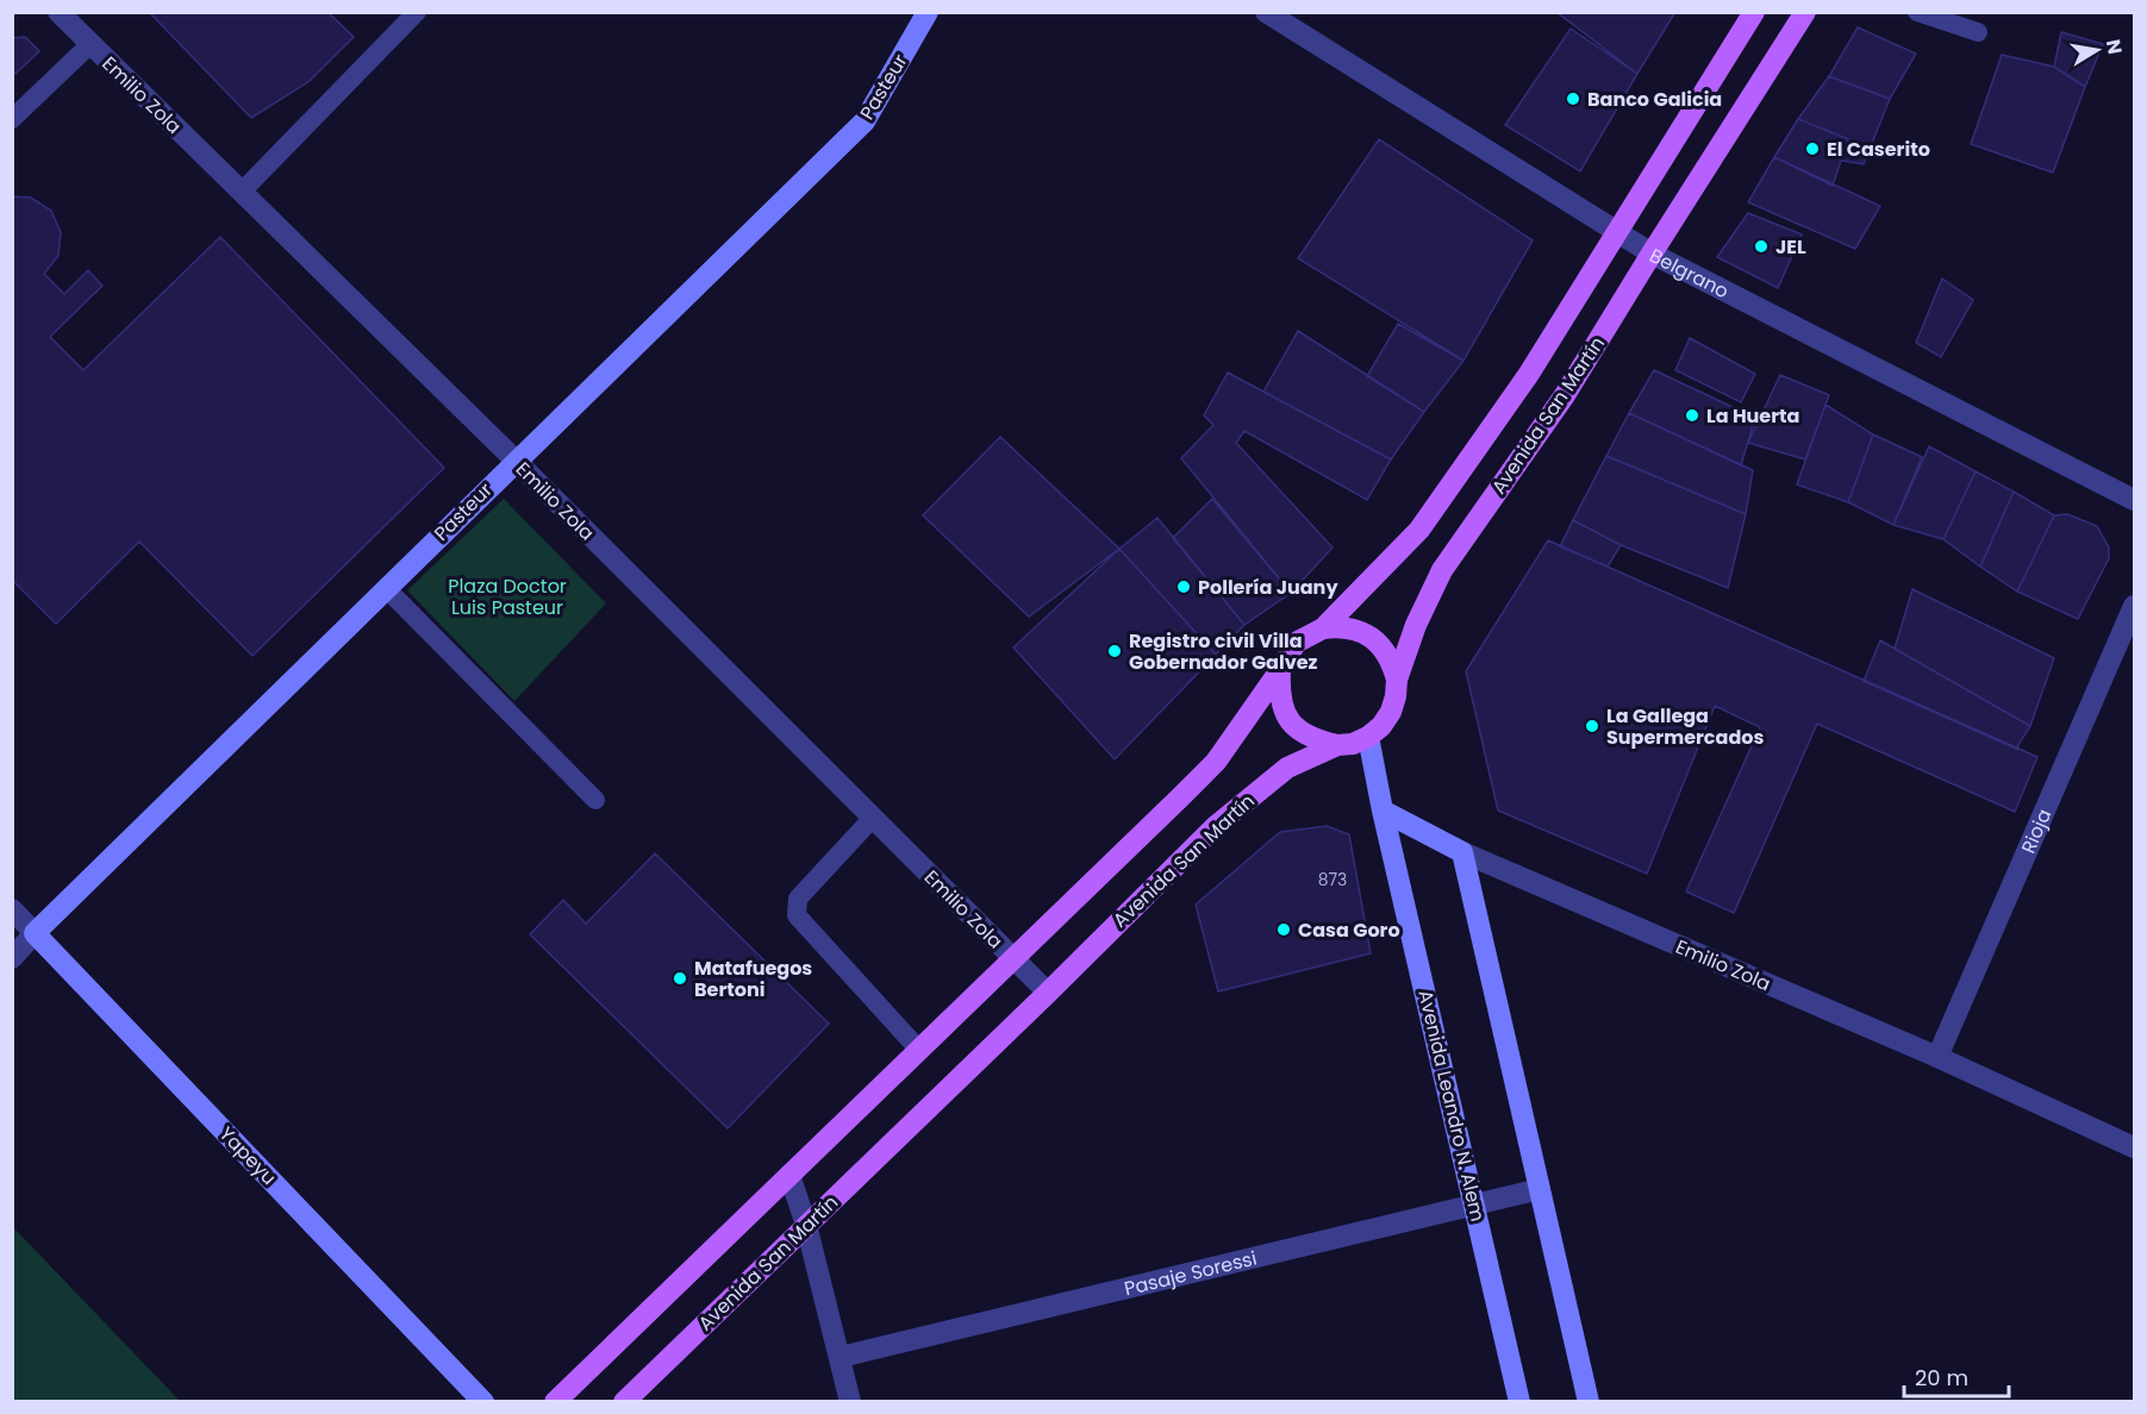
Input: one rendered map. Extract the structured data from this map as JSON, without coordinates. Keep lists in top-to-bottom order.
{
  "streets": {
    "main road": ["Avenida San Martín"],
    "street": [
      "Pasteur",
      "Emilio Zola",
      "Belgrano",
      "Rioja",
      "Avenida Leandro N. Alem",
      "Yapeyu",
      "Pasaje Soressi"
    ]
  },
  "crossings": [
    ["Pasteur", "Emilio Zola"],
    ["Pasteur", "Yapeyu"],
    ["Emilio Zola", "Avenida San Martín"],
    ["Emilio Zola", "Rioja"],
    ["Emilio Zola", "Avenida Leandro N. Alem"],
    ["Belgrano", "Avenida San Martín"],
    ["Avenida Leandro N. Alem", "Pasaje Soressi"]
  ],
  "parks": ["Plaza Doctor Luis Pasteur"],
  "places": [
    "Banco Galicia",
    "El Caserito",
    "JEL",
    "La Huerta",
    "Pollería Juany",
    "Registro civil Villa Gobernador Galvez",
    "La Gallega Supermercados",
    "Casa Goro",
    "Matafuegos Bertoni"
  ],
  "house_numbers": ["873"],
  "scale_bar": "20 m",
  "north": "right"
}
